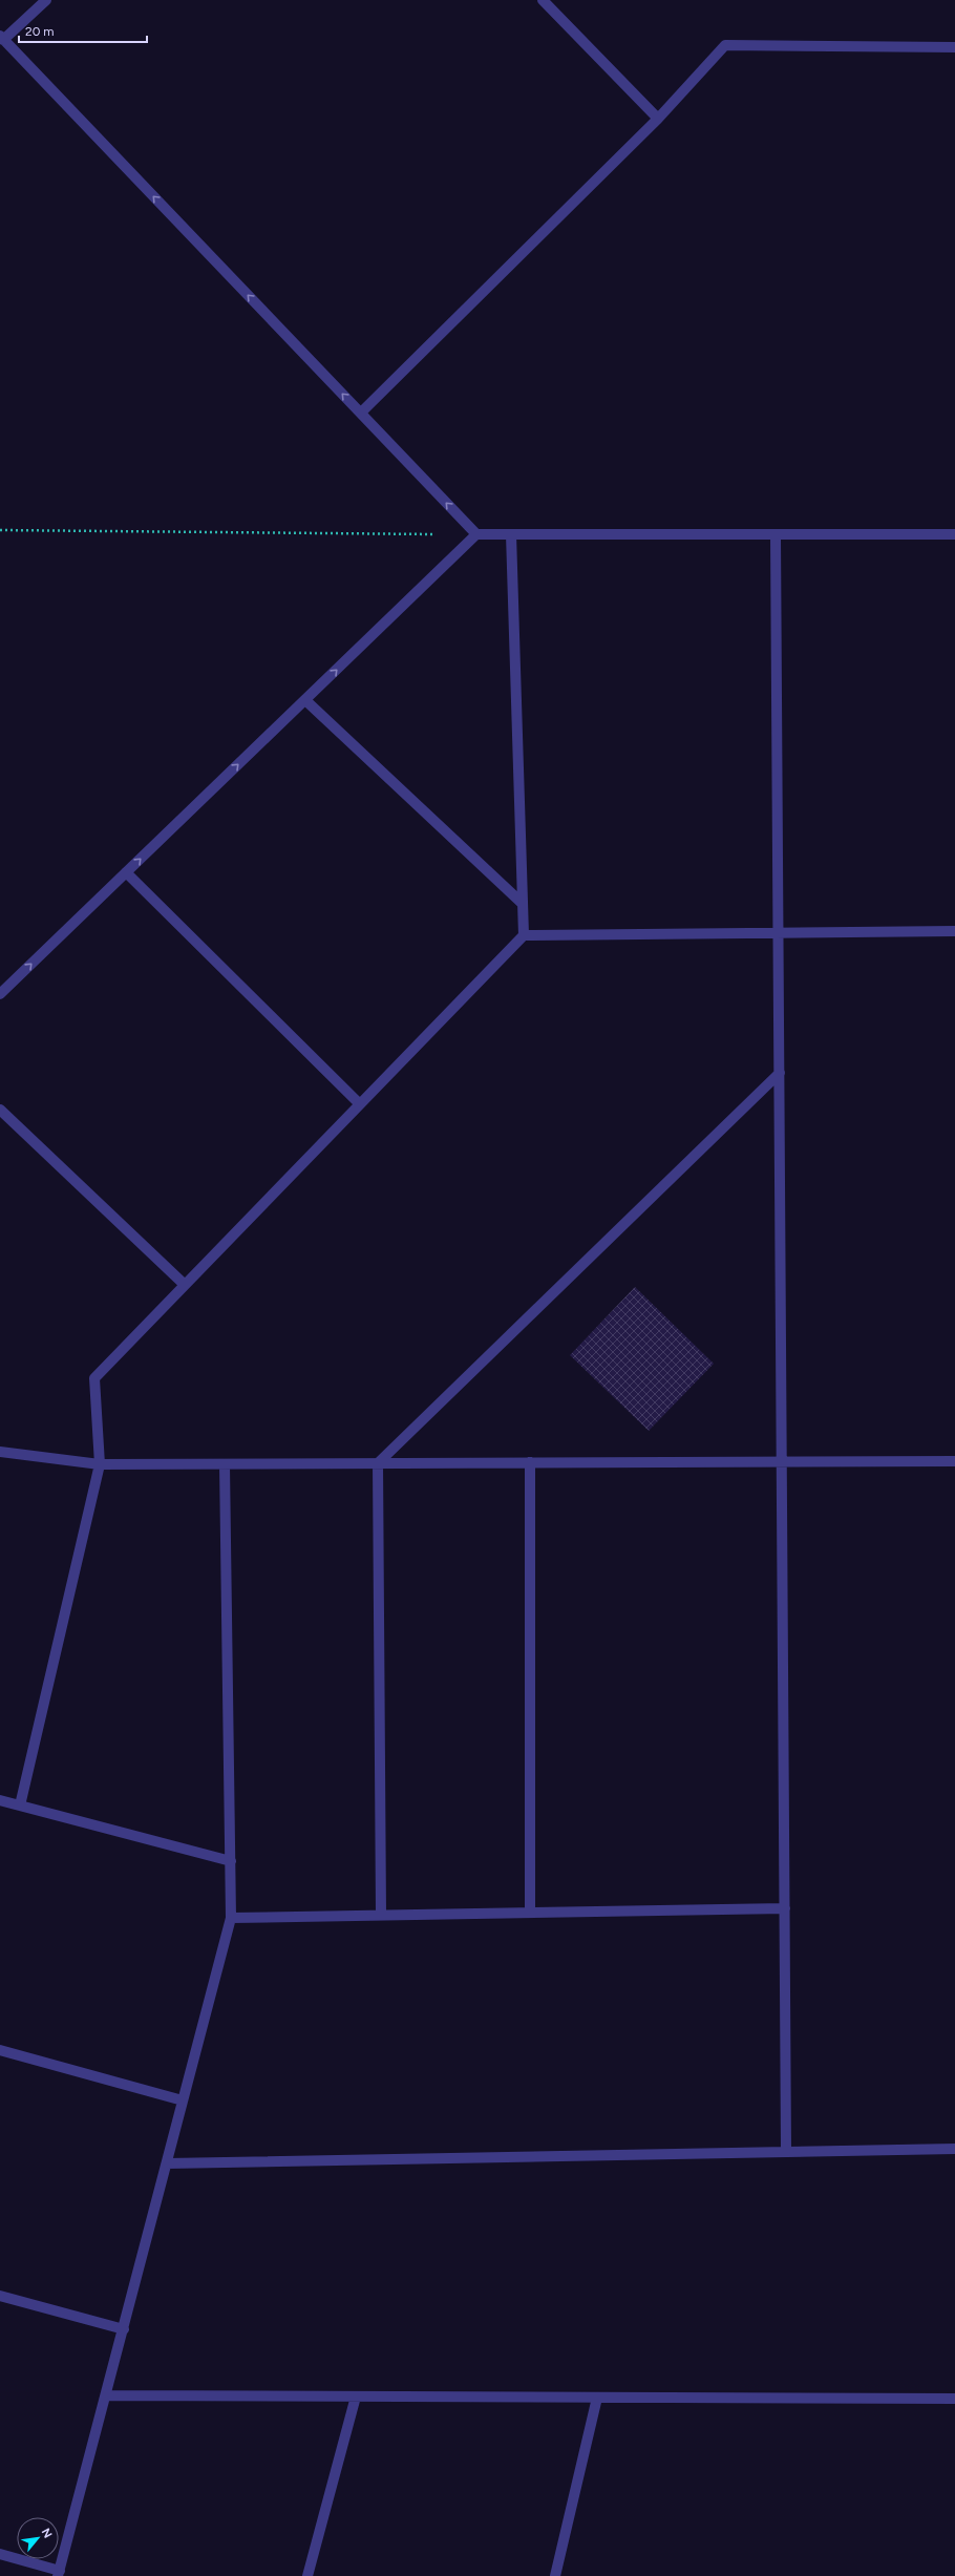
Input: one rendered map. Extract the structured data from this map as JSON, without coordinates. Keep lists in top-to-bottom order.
{
  "scale_bar": "20 m",
  "north": "top right"
}
